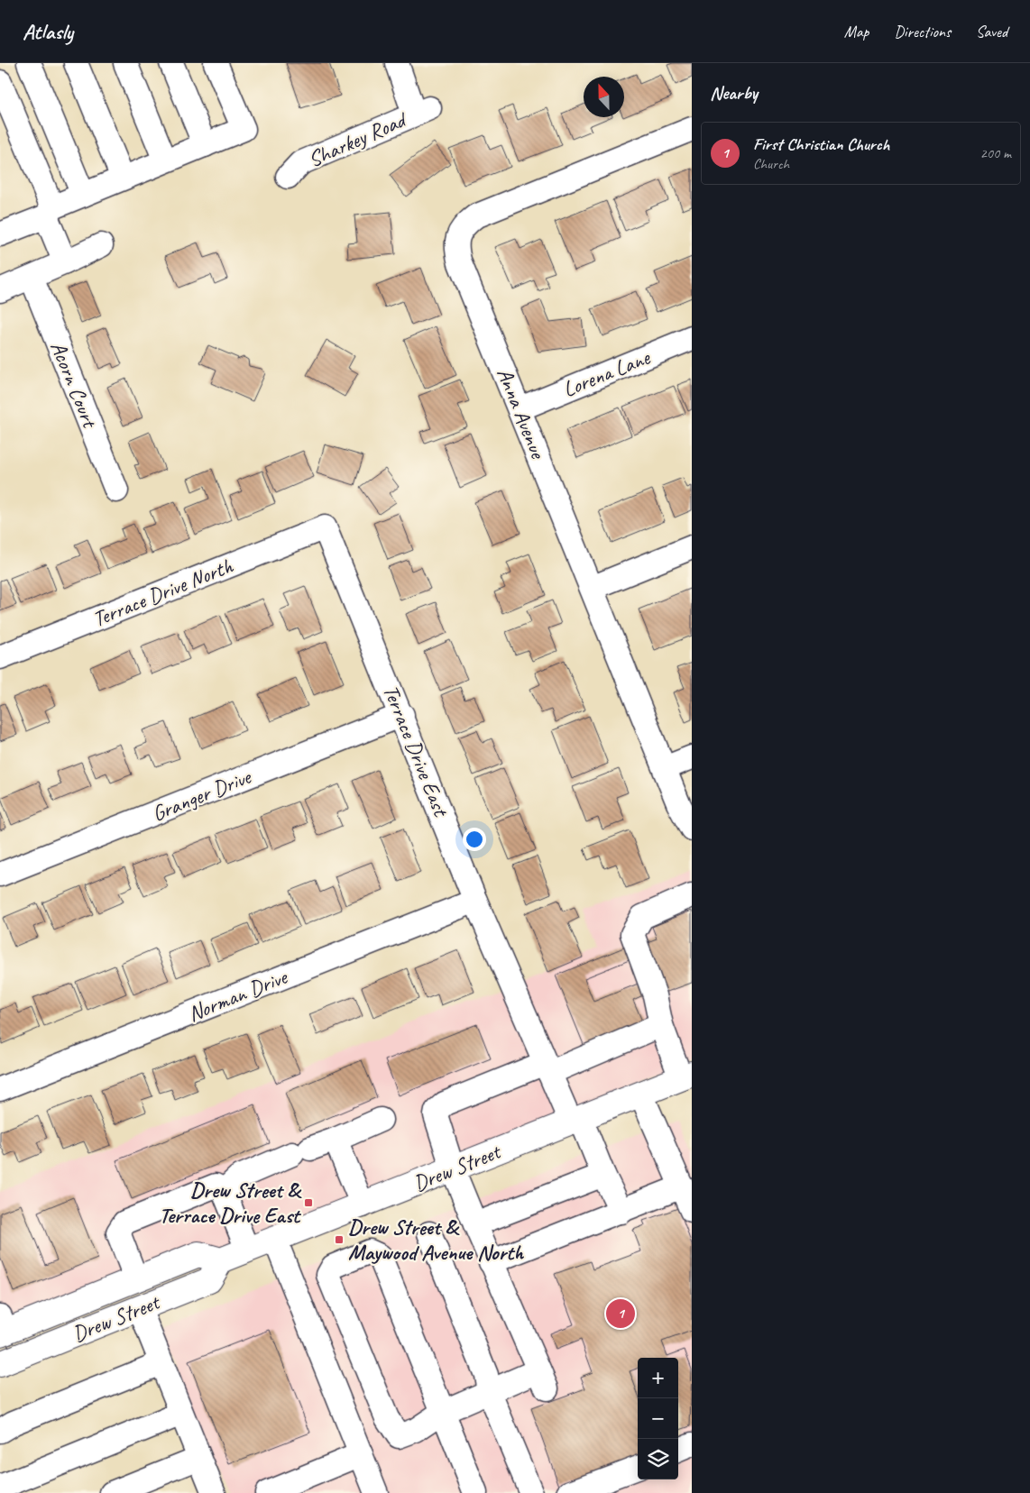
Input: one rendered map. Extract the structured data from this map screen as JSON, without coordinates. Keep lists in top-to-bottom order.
{
  "streets": {
    "main road": ["Drew Street"],
    "street": [
      "Sharkey Road",
      "Lorena Lane",
      "Acorn Court",
      "Anna Avenue",
      "Terrace Drive North",
      "Terrace Drive East",
      "Granger Drive",
      "Norman Drive"
    ]
  },
  "crossings": [
    ["Lorena Lane", "Anna Avenue"],
    ["Terrace Drive North", "Terrace Drive East"],
    ["Terrace Drive East", "Granger Drive"],
    ["Terrace Drive East", "Norman Drive"],
    ["Terrace Drive East", "Drew Street"]
  ],
  "places": {
    "transit": ["Drew Street & Terrace Drive East", "Drew Street & Maywood Avenue North"]
  },
  "north": "top",
  "page": {
    "header": "Atlasly",
    "nav": ["Map", "Directions", "Saved"],
    "heading": "Nearby",
    "list": [
      {
        "mark": "1",
        "name": "First Christian Church",
        "note": "Church",
        "value": "200 m"
      }
    ],
    "pins": "1",
    "map_buttons": ["+", "−"]
  }
}
